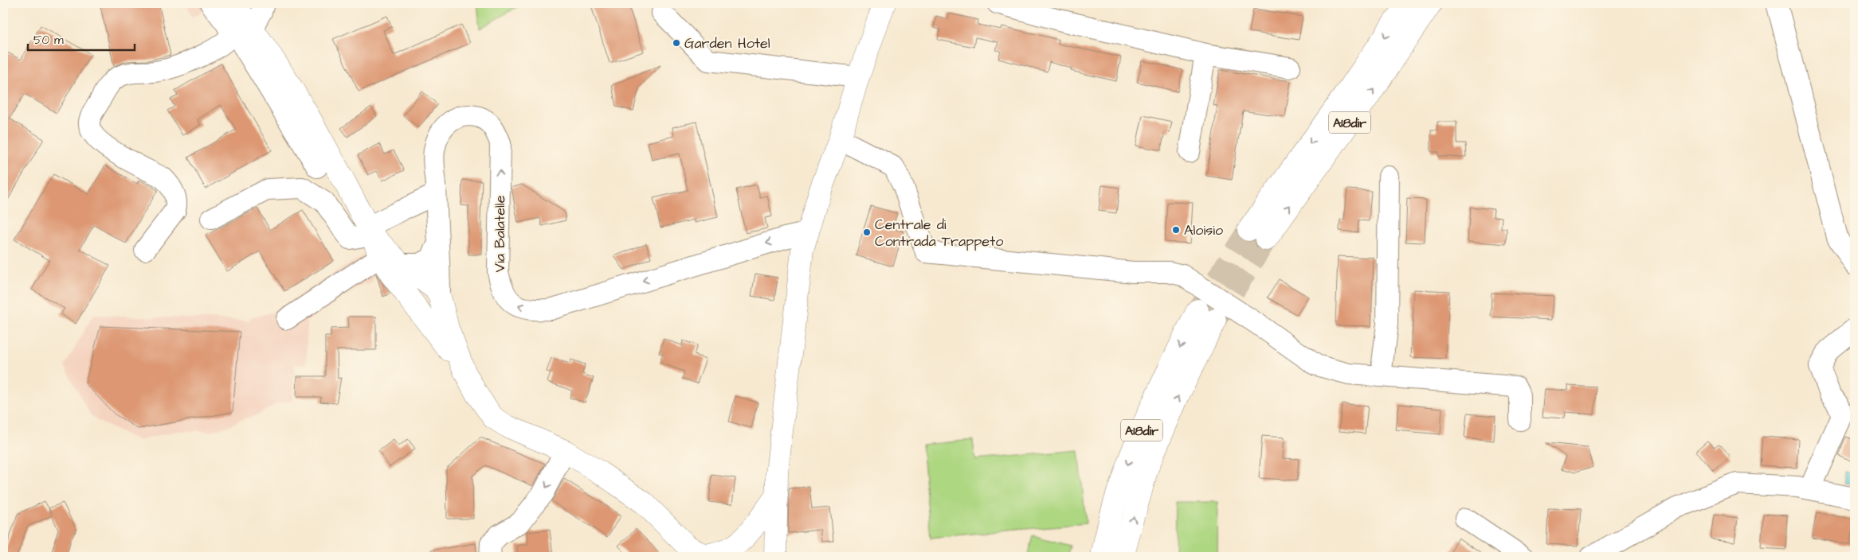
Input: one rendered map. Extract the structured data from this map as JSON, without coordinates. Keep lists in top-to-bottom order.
{
  "streets": {
    "main road": ["A18dir"],
    "street": ["Via Balatelle"]
  },
  "places": ["Garden Hotel", "Aloisio", "Centrale di Contrada Trappeto"],
  "scale_bar": "50 m"
}
